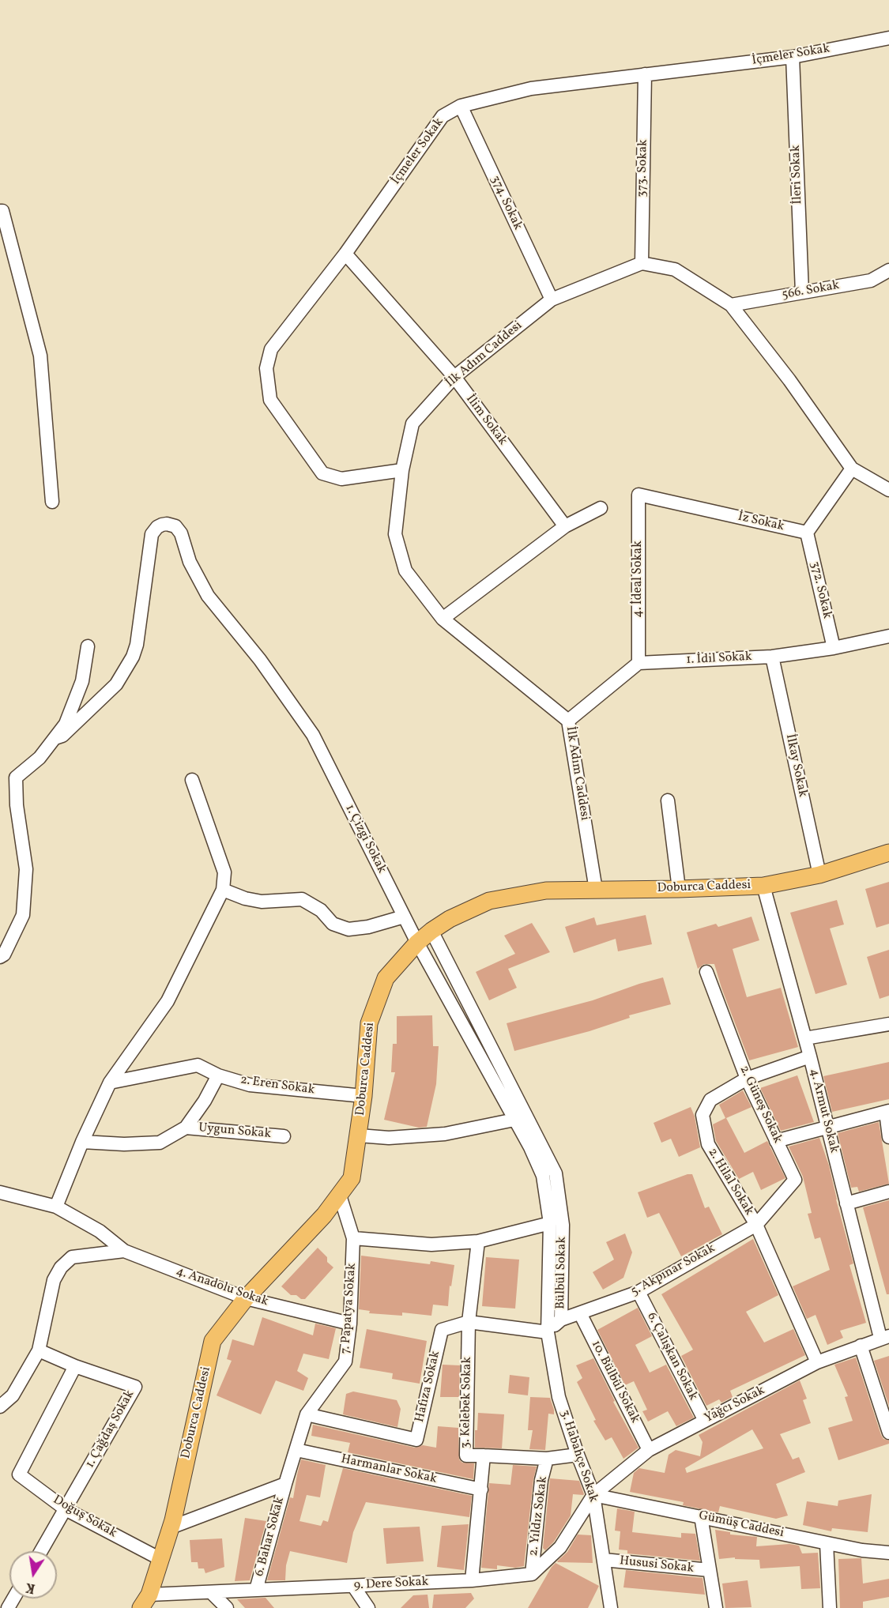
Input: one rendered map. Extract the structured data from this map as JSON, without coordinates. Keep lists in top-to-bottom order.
{
  "streets": {
    "main road": ["Doburca Caddesi"],
    "street": [
      "İçmeler Sokak",
      "373. Sokak",
      "İleri Sokak",
      "374. Sokak",
      "566. Sokak",
      "İlk Adım Caddesi",
      "İlim Sokak",
      "İz Sokak",
      "4. İdeal Sokak",
      "372. Sokak",
      "1. İdil Sokak",
      "İlkay Sokak",
      "1. Çizgi Sokak",
      "2. Eren Sokak",
      "2. Güneş Sokak",
      "4. Armut Sokak",
      "Uygun Sokak",
      "2. Hilal Sokak",
      "5. Akpınar Sokak",
      "Bülbül Sokak",
      "4. Anadolu Sokak",
      "7. Papatya Sokak",
      "6. Çalışkan Sokak",
      "10. Bülbül Sokak",
      "Hafıza Sokak",
      "3. Kelebek Sokak",
      "Yağcı Sokak",
      "1. Çağdaş Sokak",
      "3. Habahçe Sokak",
      "Harmanlar Sokak",
      "2. Yıldız Sokak",
      "Doğuş Sokak",
      "Gümüş Caddesi",
      "6. Bahar Sokak",
      "Hususi Sokak",
      "9. Dere Sokak"
    ]
  },
  "crossings": [
    ["İçmeler Sokak", "373. Sokak"],
    ["İçmeler Sokak", "İleri Sokak"],
    ["İçmeler Sokak", "374. Sokak"],
    ["İçmeler Sokak", "İlk Adım Caddesi"],
    ["İçmeler Sokak", "İlim Sokak"],
    ["373. Sokak", "İlk Adım Caddesi"],
    ["İleri Sokak", "566. Sokak"],
    ["374. Sokak", "İlk Adım Caddesi"],
    ["İlk Adım Caddesi", "İlim Sokak"],
    ["İlk Adım Caddesi", "Doburca Caddesi"],
    ["İz Sokak", "4. İdeal Sokak"],
    ["İz Sokak", "372. Sokak"],
    ["4. İdeal Sokak", "1. İdil Sokak"],
    ["372. Sokak", "1. İdil Sokak"],
    ["1. İdil Sokak", "İlkay Sokak"],
    ["İlkay Sokak", "Doburca Caddesi"],
    ["1. Çizgi Sokak", "Doburca Caddesi"],
    ["1. Çizgi Sokak", "Bülbül Sokak"],
    ["Doburca Caddesi", "2. Eren Sokak"],
    ["Doburca Caddesi", "4. Armut Sokak"],
    ["Doburca Caddesi", "Bülbül Sokak"],
    ["Doburca Caddesi", "4. Anadolu Sokak"],
    ["Doburca Caddesi", "7. Papatya Sokak"],
    ["Doburca Caddesi", "Doğuş Sokak"],
    ["Doburca Caddesi", "9. Dere Sokak"],
    ["2. Güneş Sokak", "2. Hilal Sokak"],
    ["2. Güneş Sokak", "5. Akpınar Sokak"],
    ["4. Armut Sokak", "2. Hilal Sokak"],
    ["4. Armut Sokak", "Yağcı Sokak"],
    ["2. Hilal Sokak", "5. Akpınar Sokak"],
    ["2. Hilal Sokak", "Yağcı Sokak"],
    ["5. Akpınar Sokak", "Bülbül Sokak"],
    ["5. Akpınar Sokak", "6. Çalışkan Sokak"],
    ["5. Akpınar Sokak", "10. Bülbül Sokak"],
    ["Bülbül Sokak", "3. Habahçe Sokak"],
    ["4. Anadolu Sokak", "7. Papatya Sokak"],
    ["7. Papatya Sokak", "Hafıza Sokak"],
    ["7. Papatya Sokak", "Harmanlar Sokak"],
    ["7. Papatya Sokak", "6. Bahar Sokak"],
    ["6. Çalışkan Sokak", "Yağcı Sokak"],
    ["10. Bülbül Sokak", "Yağcı Sokak"],
    ["Hafıza Sokak", "3. Kelebek Sokak"],
    ["3. Kelebek Sokak", "Harmanlar Sokak"],
    ["3. Kelebek Sokak", "9. Dere Sokak"],
    ["Yağcı Sokak", "3. Habahçe Sokak"],
    ["Yağcı Sokak", "Gümüş Caddesi"],
    ["1. Çağdaş Sokak", "Doğuş Sokak"],
    ["3. Habahçe Sokak", "Gümüş Caddesi"],
    ["3. Habahçe Sokak", "Hususi Sokak"],
    ["2. Yıldız Sokak", "9. Dere Sokak"],
    ["6. Bahar Sokak", "9. Dere Sokak"]
  ],
  "north": "bottom"
}
